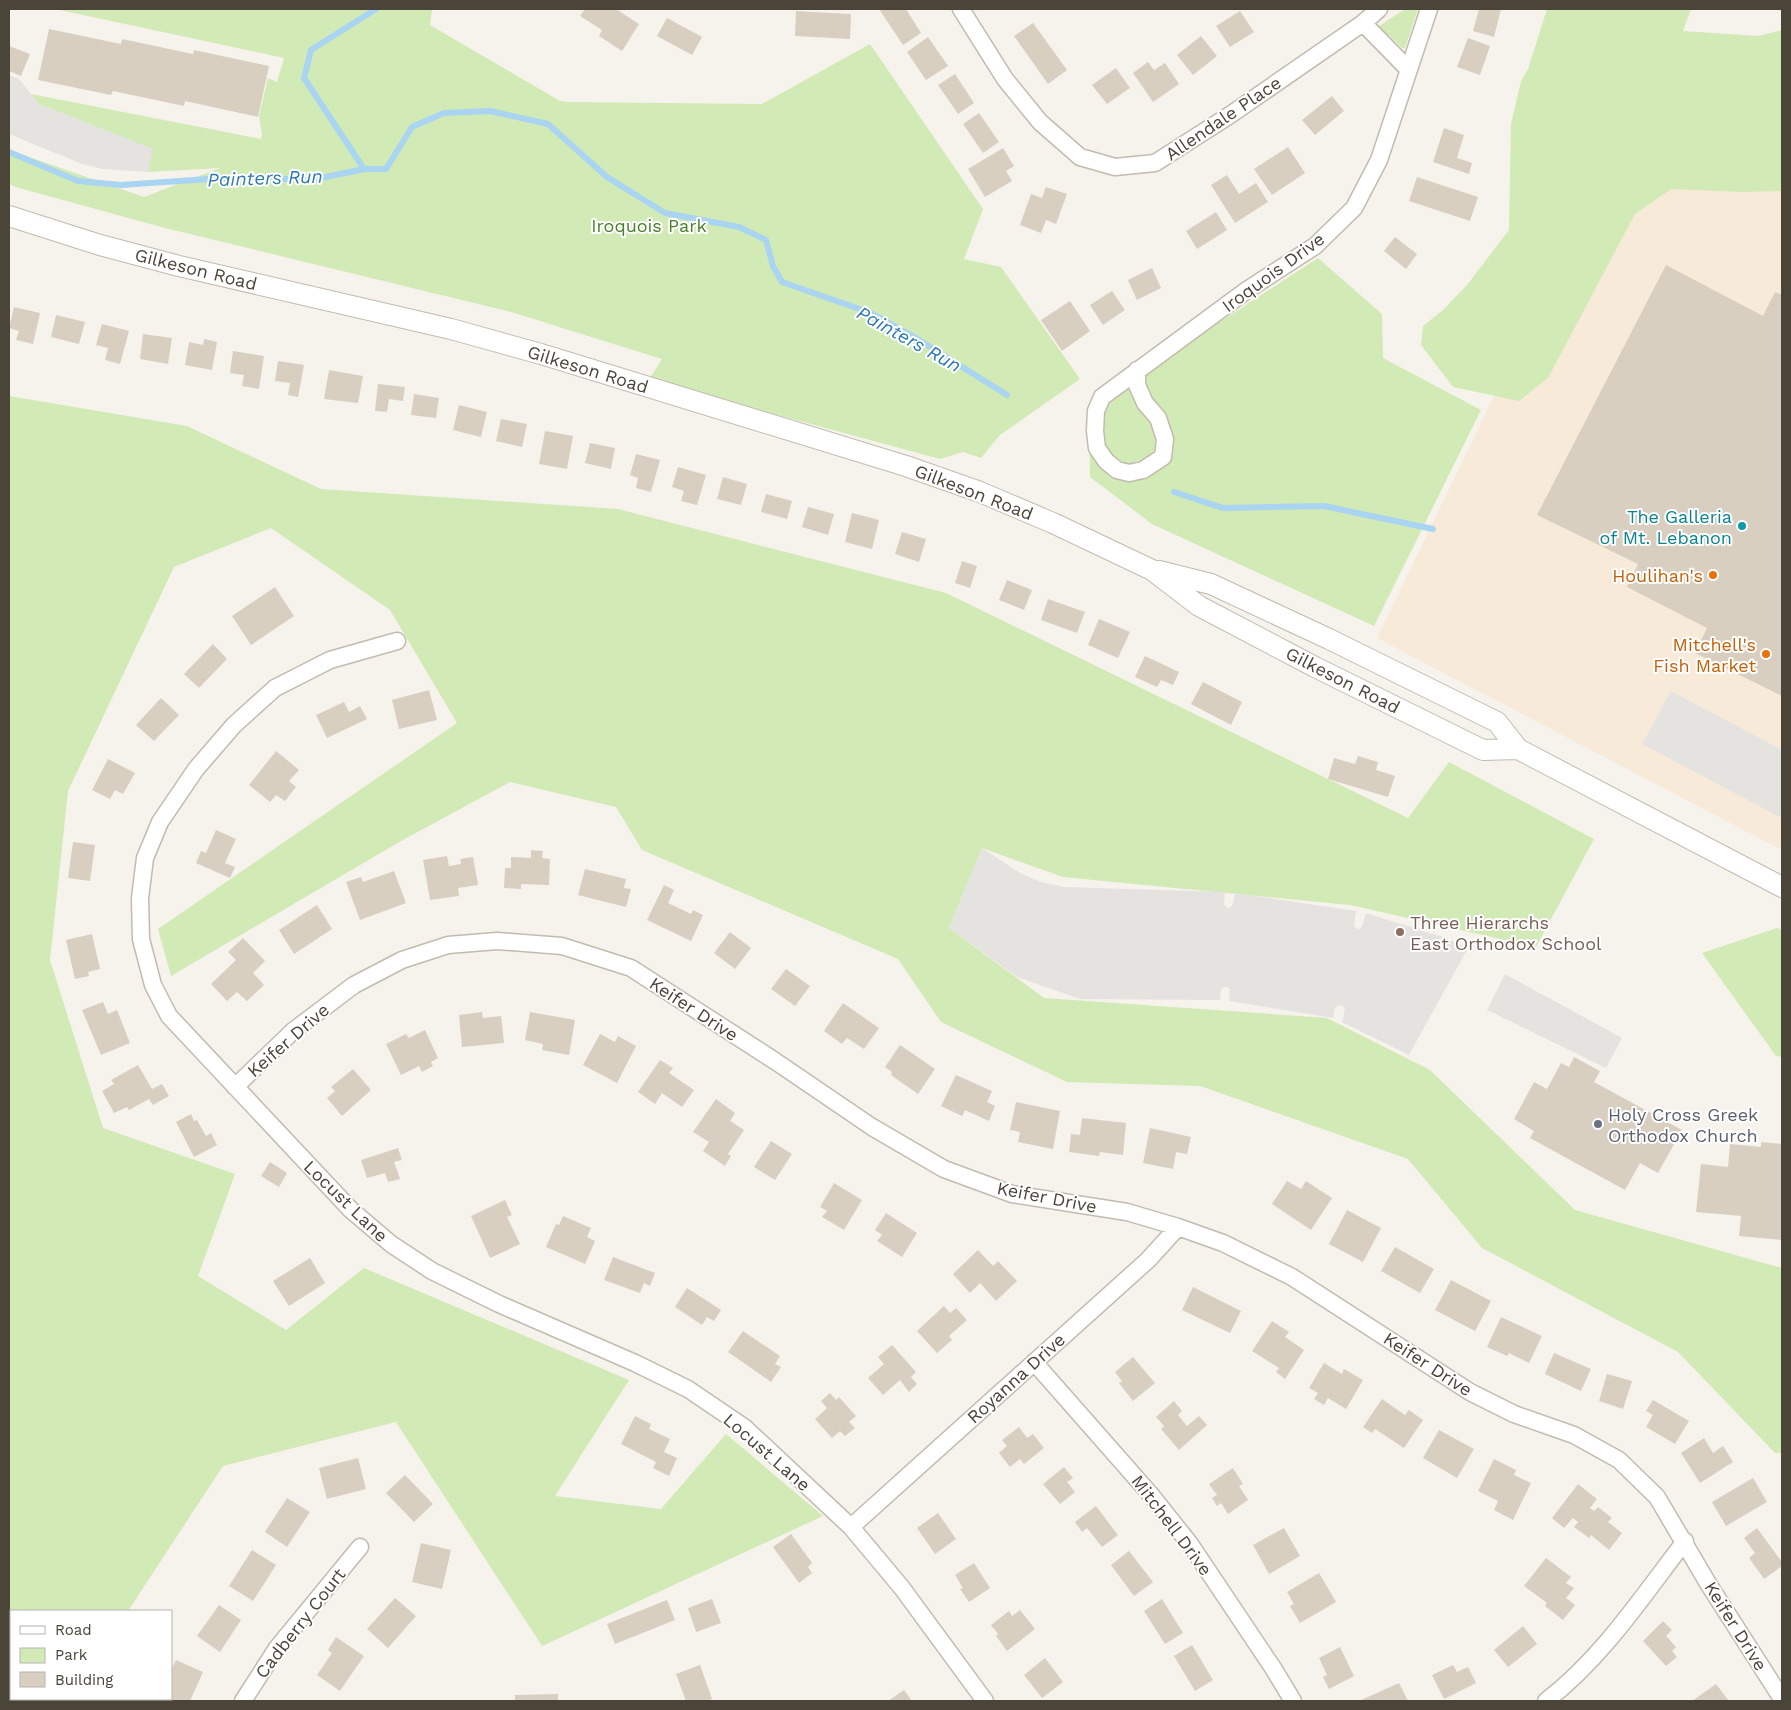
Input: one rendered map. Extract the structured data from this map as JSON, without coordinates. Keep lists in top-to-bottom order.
{
  "streets": {
    "street": [
      "Allendale Place",
      "Gilkeson Road",
      "Iroquois Drive",
      "Keifer Drive",
      "Locust Lane",
      "Royanna Drive",
      "Mitchell Drive",
      "Cadberry Court"
    ]
  },
  "crossings": [
    ["Keifer Drive", "Locust Lane"],
    ["Keifer Drive", "Royanna Drive"],
    ["Locust Lane", "Royanna Drive"],
    ["Royanna Drive", "Mitchell Drive"]
  ],
  "water": ["Painters Run"],
  "parks": ["Iroquois Park"],
  "places": [
    "The Galleria of Mt. Lebanon",
    "Houlihan's",
    "Mitchell's Fish Market",
    "Three Hierarchs East Orthodox School",
    "Holy Cross Greek Orthodox Church"
  ],
  "legend": ["Road", "Park", "Building"]
}
